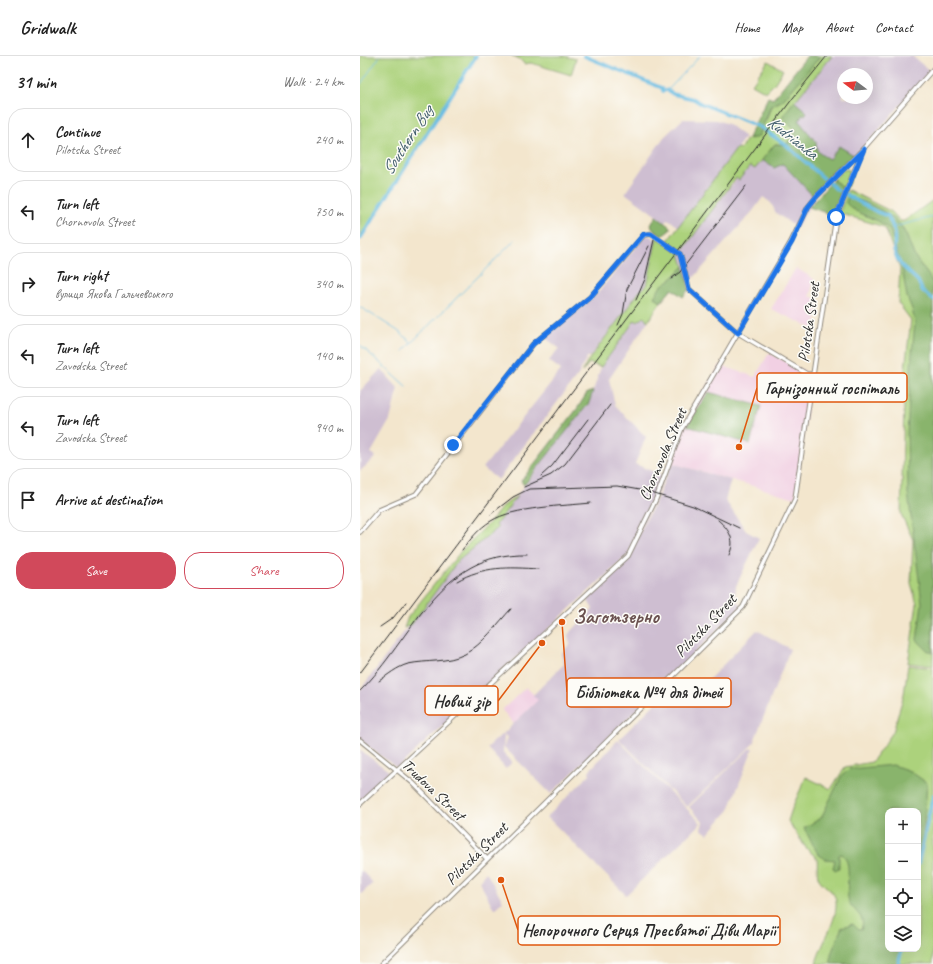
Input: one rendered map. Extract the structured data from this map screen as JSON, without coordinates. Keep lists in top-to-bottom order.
{
  "streets": {
    "street": ["Pilotska Street", "Chornovola Street", "Trudova Street"]
  },
  "crossings": [
    ["Pilotska Street", "Chornovola Street"],
    ["Pilotska Street", "Trudova Street"],
    ["Chornovola Street", "Trudova Street"]
  ],
  "districts": ["Заготзерно"],
  "water": ["Kudrianka", "Southern Bug"],
  "places": [
    "Гарнізонний госпіталь",
    "Бібліотека №4 для дітей",
    "Новий зір",
    "Непорочного Серця Пресвятої Діви Марії"
  ],
  "north": "left",
  "page": {
    "header": "Gridwalk",
    "nav": [
      "Home",
      "Map",
      "About",
      "Contact"
    ],
    "heading": ["31 min", "Walk · 2.4 km"],
    "list": [
      ["Continue", "Pilotska Street", "240 m"],
      ["Turn left", "Chornovola Street", "750 m"],
      ["Turn right", "вулиця Якова Гальчевського", "340 m"],
      ["Turn left", "Zavodska Street", "140 m"],
      ["Turn left", "Zavodska Street", "940 m"],
      "Arrive at destination"
    ],
    "buttons": ["Save", "Share"],
    "map_buttons": ["+", "−"]
  }
}
